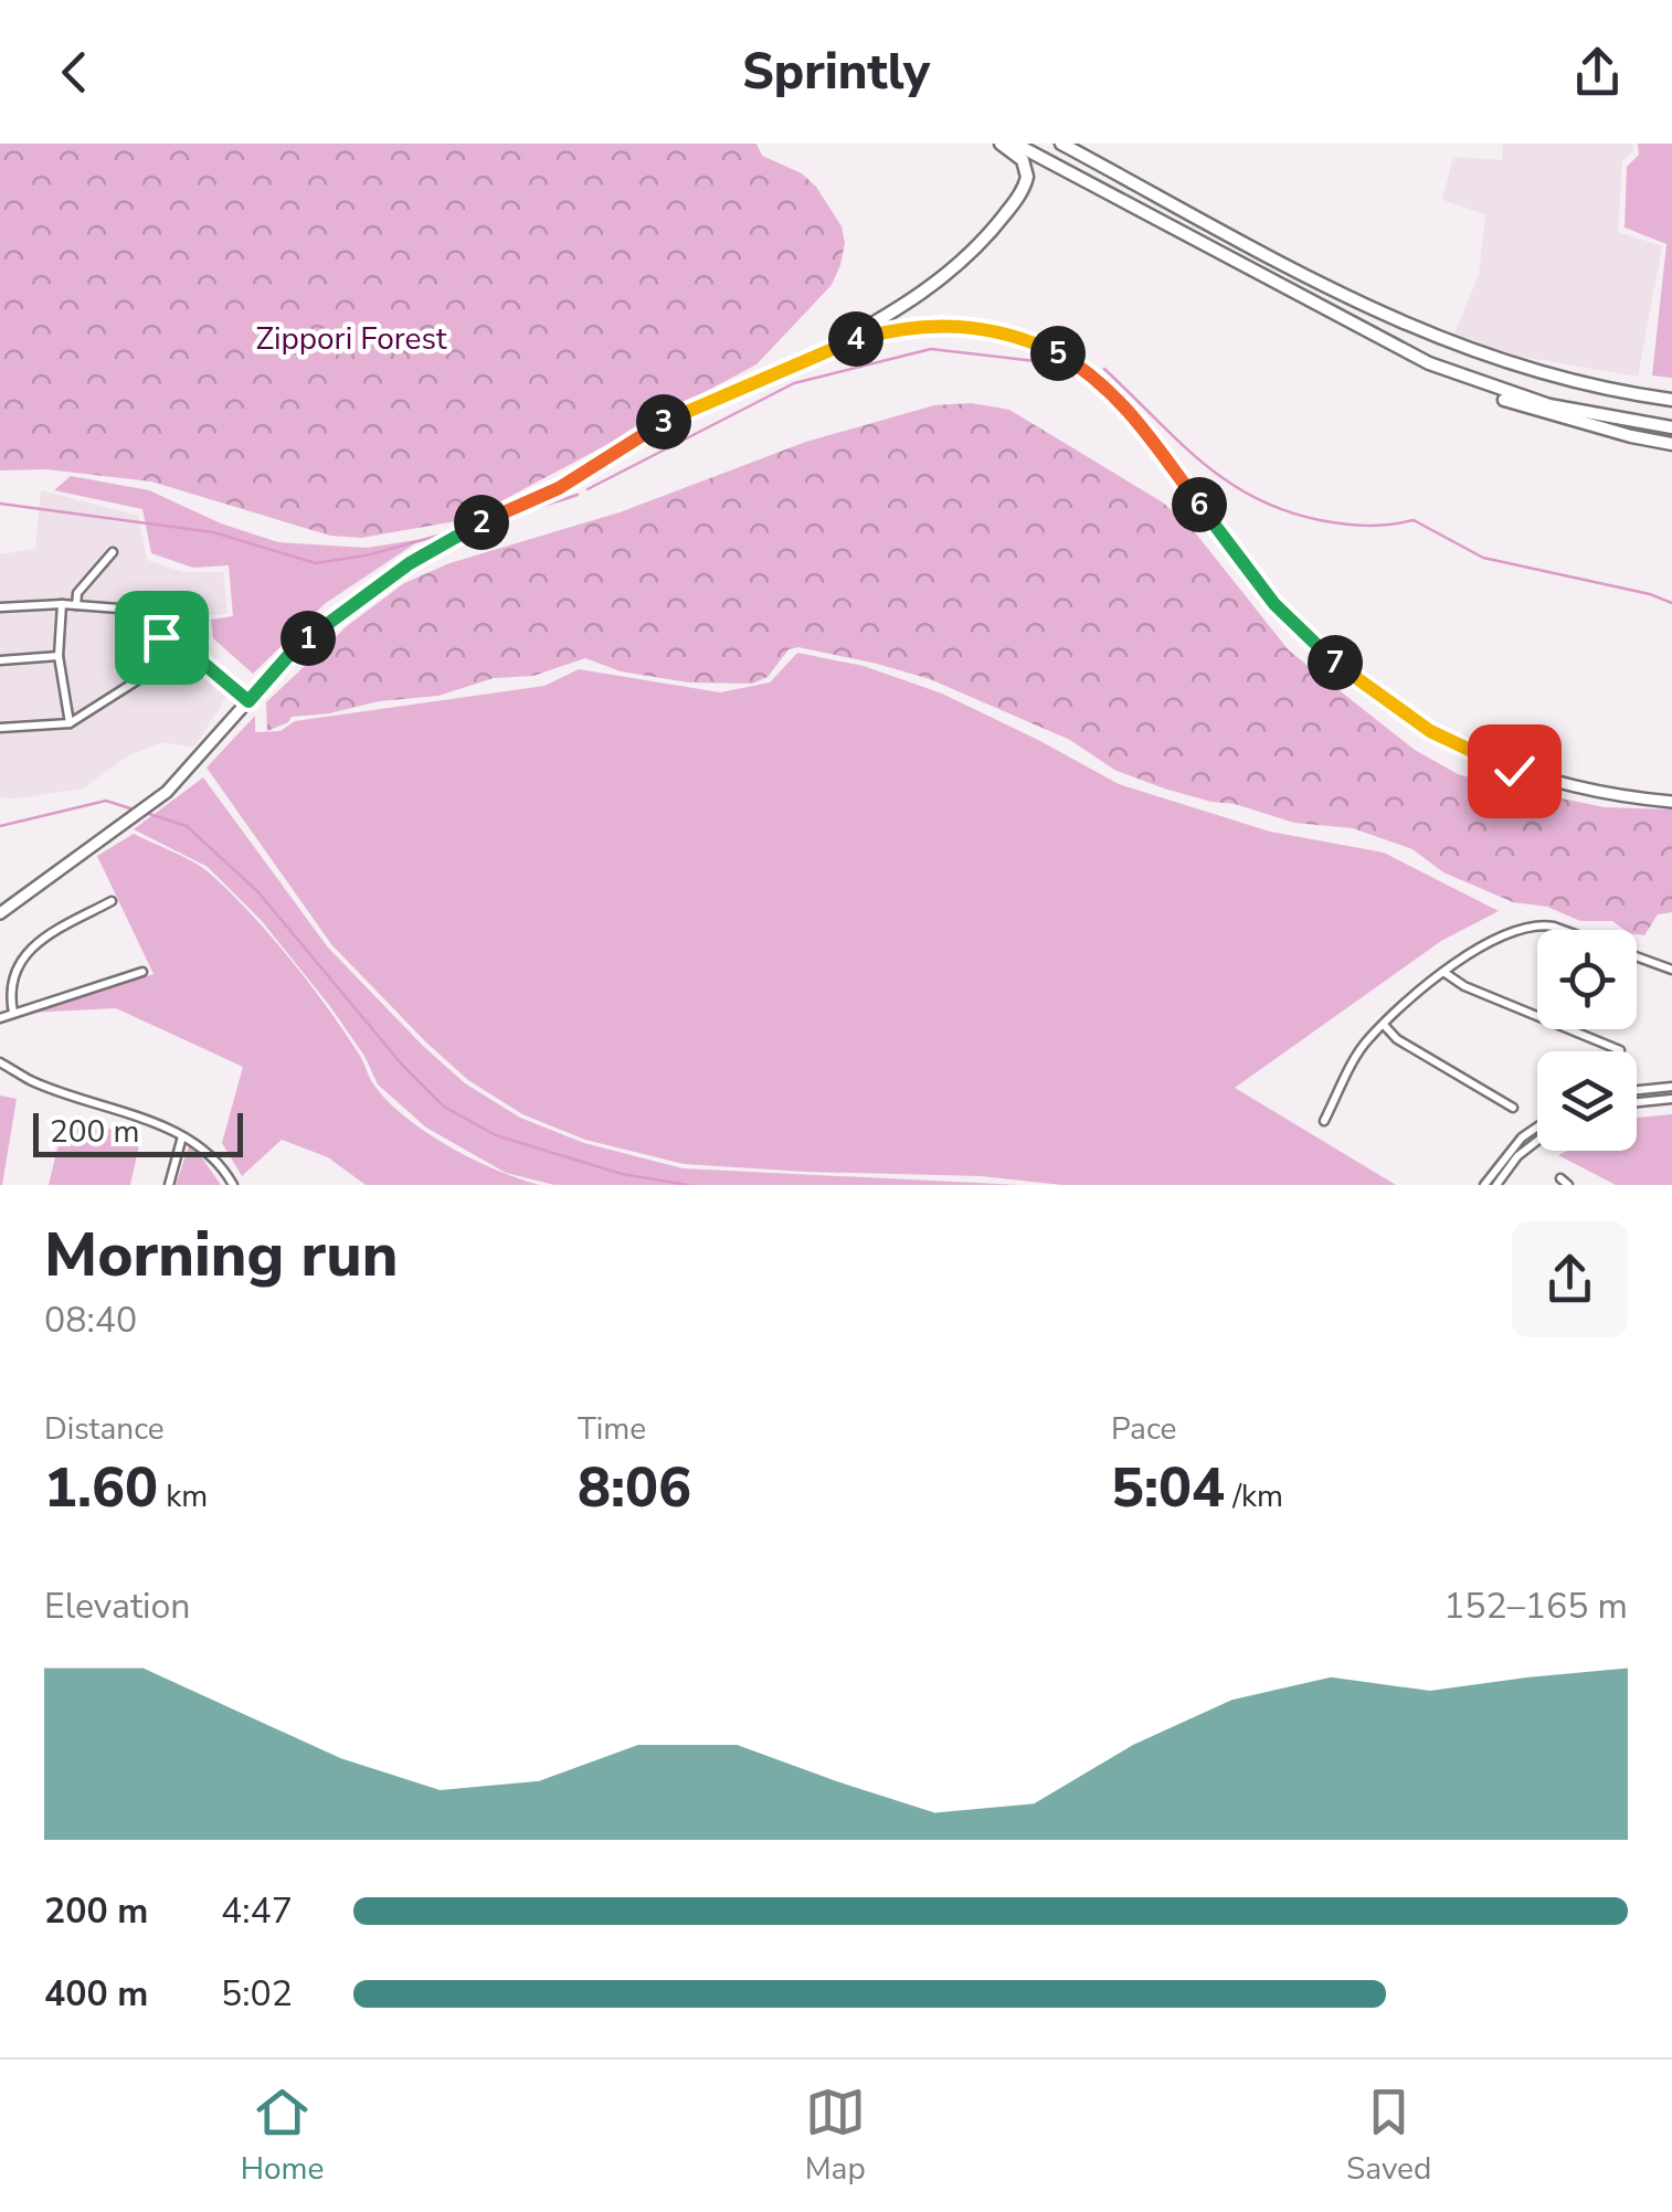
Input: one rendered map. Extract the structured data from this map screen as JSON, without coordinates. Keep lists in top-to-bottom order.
{
  "parks": ["Zippori Forest"],
  "scale_bar": "200 m",
  "page": {
    "header": "Sprintly",
    "pins": [
      "4",
      "5",
      "3",
      "6",
      "2",
      "1",
      "7"
    ],
    "scale": "200 m",
    "heading": ["Morning run", "08:40"],
    "stats": [
      ["Distance", "1.60 km"],
      ["Time", "8:06"],
      ["Pace", "5:04 /km"]
    ],
    "chart": ["Elevation", "152–165 m"],
    "list": [
      {
        "name": "200 m",
        "note": "4:47"
      },
      {
        "name": "400 m",
        "note": "5:02"
      }
    ],
    "tabs": ["Home", "Map", "Saved"]
  }
}
